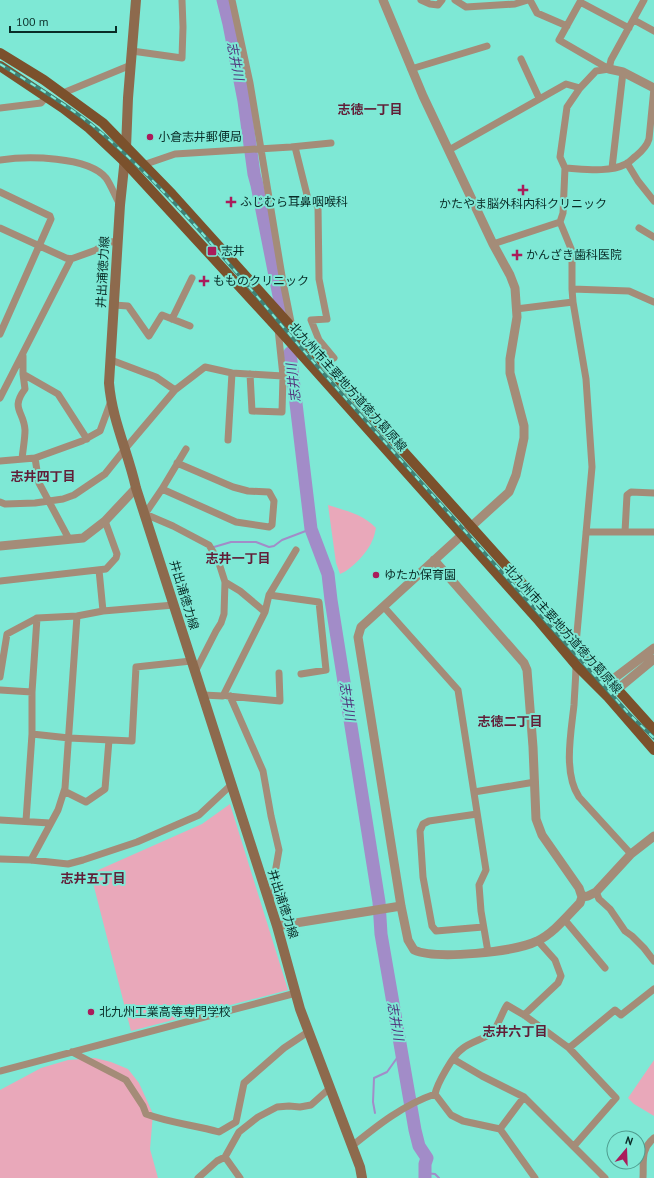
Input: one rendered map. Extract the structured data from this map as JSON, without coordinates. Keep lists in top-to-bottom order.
{
  "streets": {
    "main road": ["井出浦徳力線", "北九州市主要地方道徳力葛原線"]
  },
  "crossings": [
    ["井出浦徳力線", "北九州市主要地方道徳力葛原線"]
  ],
  "districts": [
    "志徳一丁目",
    "志井四丁目",
    "志井一丁目",
    "志徳二丁目",
    "志井五丁目",
    "志井六丁目"
  ],
  "water": ["志井川"],
  "places": {
    "other": ["小倉志井郵便局", "ゆたか保育園", "北九州工業高等専門学校"],
    "health": [
      "かたやま脳外科内科クリニック",
      "ふじむら耳鼻咽喉科",
      "かんざき歯科医院",
      "もものクリニック"
    ],
    "transit": ["志井"]
  },
  "scale_bar": "100 m",
  "north": "top"
}
